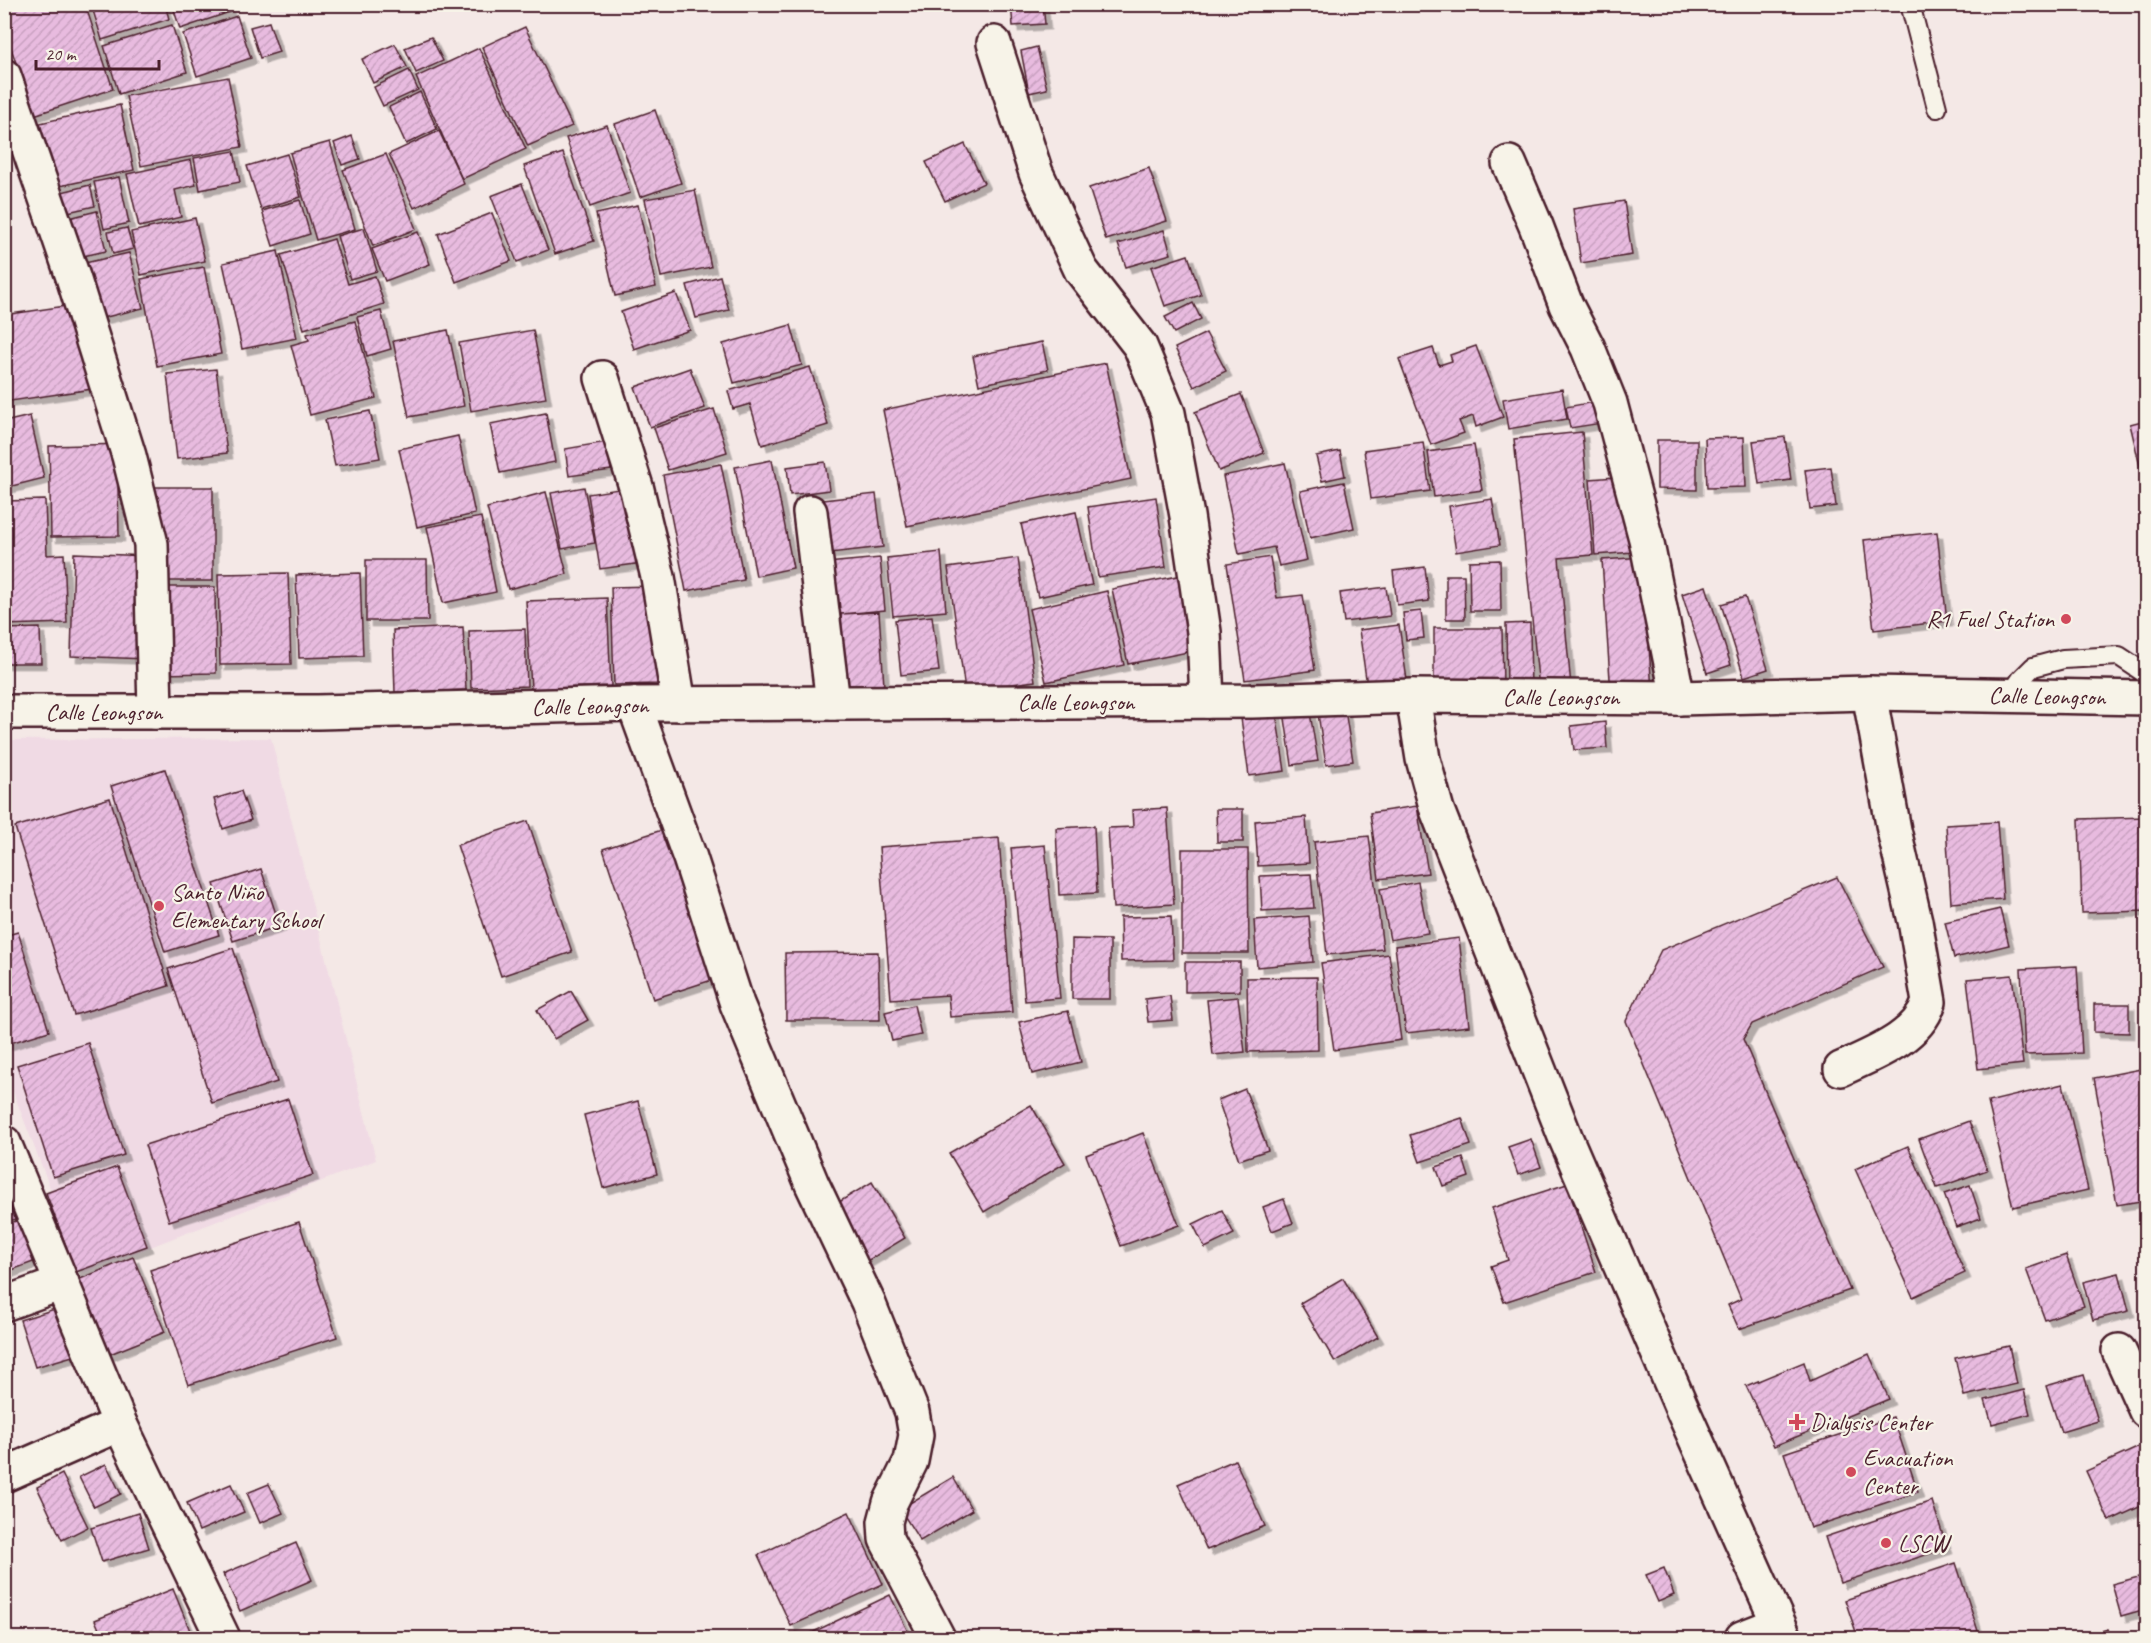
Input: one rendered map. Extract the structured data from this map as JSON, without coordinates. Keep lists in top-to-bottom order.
{
  "streets": {
    "street": ["Calle Leongson"]
  },
  "places": {
    "other": [
      "R1 Fuel Station",
      "Santo Niño Elementary School",
      "Evacuation Center",
      "LSCW"
    ],
    "health": ["Dialysis Center"]
  },
  "scale_bar": "20 m"
}
